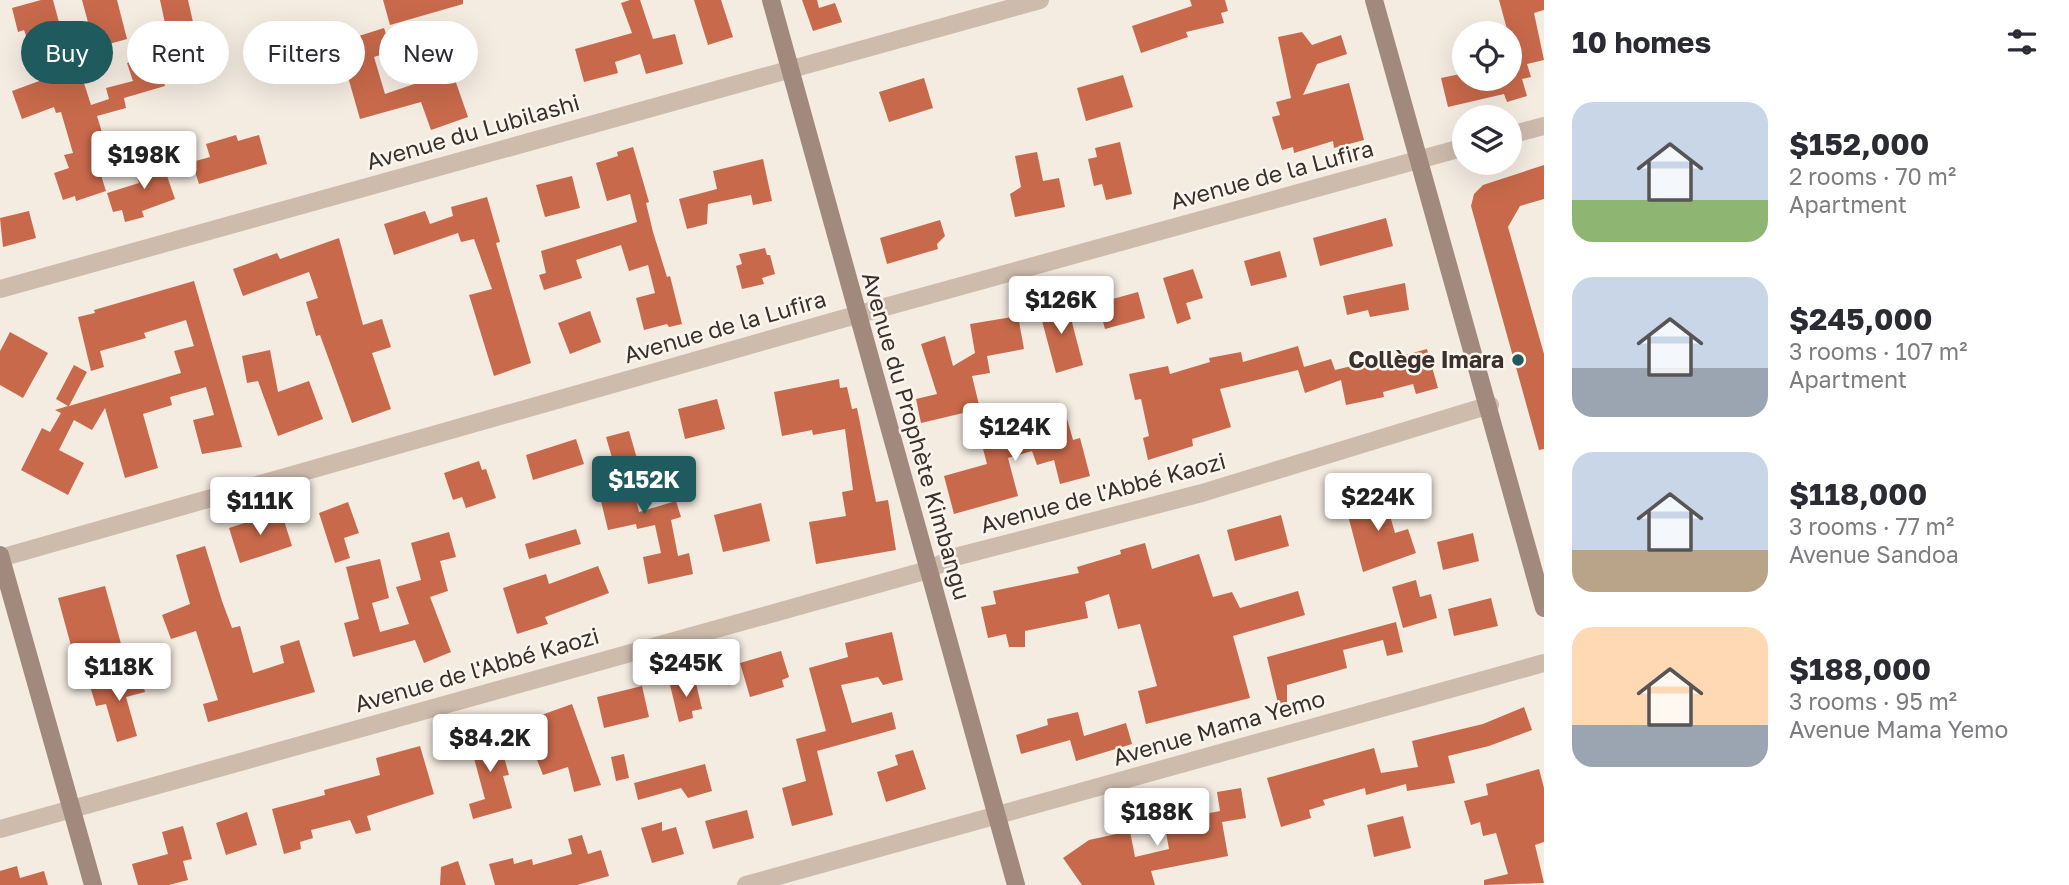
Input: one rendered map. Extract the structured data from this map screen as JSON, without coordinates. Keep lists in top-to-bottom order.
{
  "streets": {
    "street": [
      "Avenue du Lubilashi",
      "Avenue de la Lufira",
      "Avenue du Prophète Kimbangu",
      "Avenue de l'Abbé Kaozi",
      "Avenue Mama Yemo"
    ]
  },
  "crossings": [
    ["Avenue du Lubilashi", "Avenue du Prophète Kimbangu"],
    ["Avenue de la Lufira", "Avenue du Prophète Kimbangu"],
    ["Avenue du Prophète Kimbangu", "Avenue de l'Abbé Kaozi"],
    ["Avenue du Prophète Kimbangu", "Avenue Mama Yemo"]
  ],
  "places": ["Collège Imara"],
  "page": {
    "heading": "10 homes",
    "chip": [
      "Buy",
      "Rent",
      "Filters",
      "New"
    ],
    "list": [
      {
        "name": "$152,000",
        "note": "2 rooms · 70 m² · Apartment"
      },
      {
        "name": "$245,000",
        "note": "3 rooms · 107 m² · Apartment"
      },
      {
        "name": "$118,000",
        "note": "3 rooms · 77 m² · Avenue Sandoa"
      },
      {
        "name": "$188,000",
        "note": "3 rooms · 95 m² · Avenue Mama Yemo"
      }
    ],
    "price": [
      "$198K",
      "$126K",
      "$124K",
      "$152K",
      "$224K",
      "$111K",
      "$245K",
      "$118K",
      "$84.2K",
      "$188K"
    ]
  }
}
